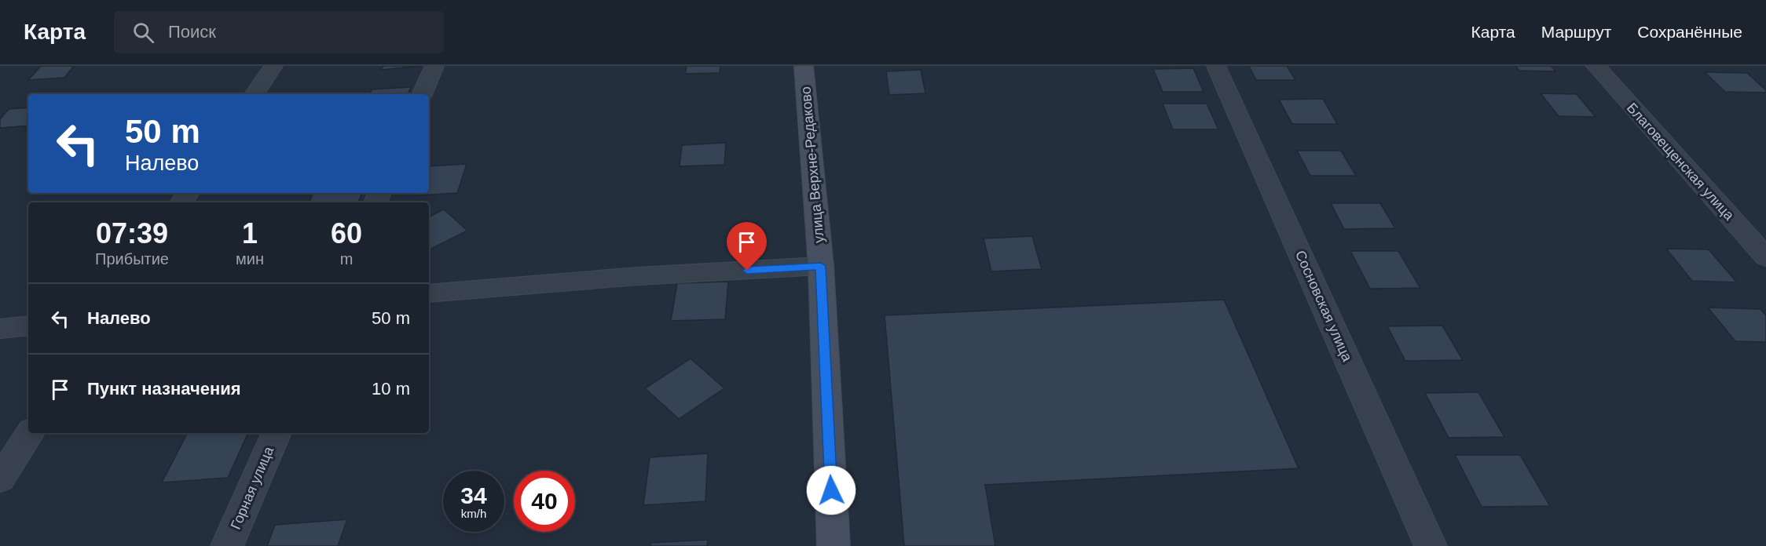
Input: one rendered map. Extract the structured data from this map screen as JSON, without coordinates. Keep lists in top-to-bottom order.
{
  "streets": {
    "street": [
      "Благовещенская улица",
      "улица Верхне-Редаково",
      "Сосновская улица",
      "Горная улица"
    ]
  },
  "page": {
    "header": "Карта",
    "search": "Поиск",
    "nav": ["Карта", "Маршрут", "Сохранённые"],
    "turn": ["50 m", "Налево"],
    "eta": [
      "07:39",
      "Прибытие",
      "1",
      "мин",
      "60",
      "m"
    ],
    "list": [
      {
        "name": "Налево",
        "value": "50 m"
      },
      {
        "name": "Пункт назначения",
        "value": "10 m"
      }
    ],
    "speed": "34 km/h",
    "limit": "40"
  }
}
